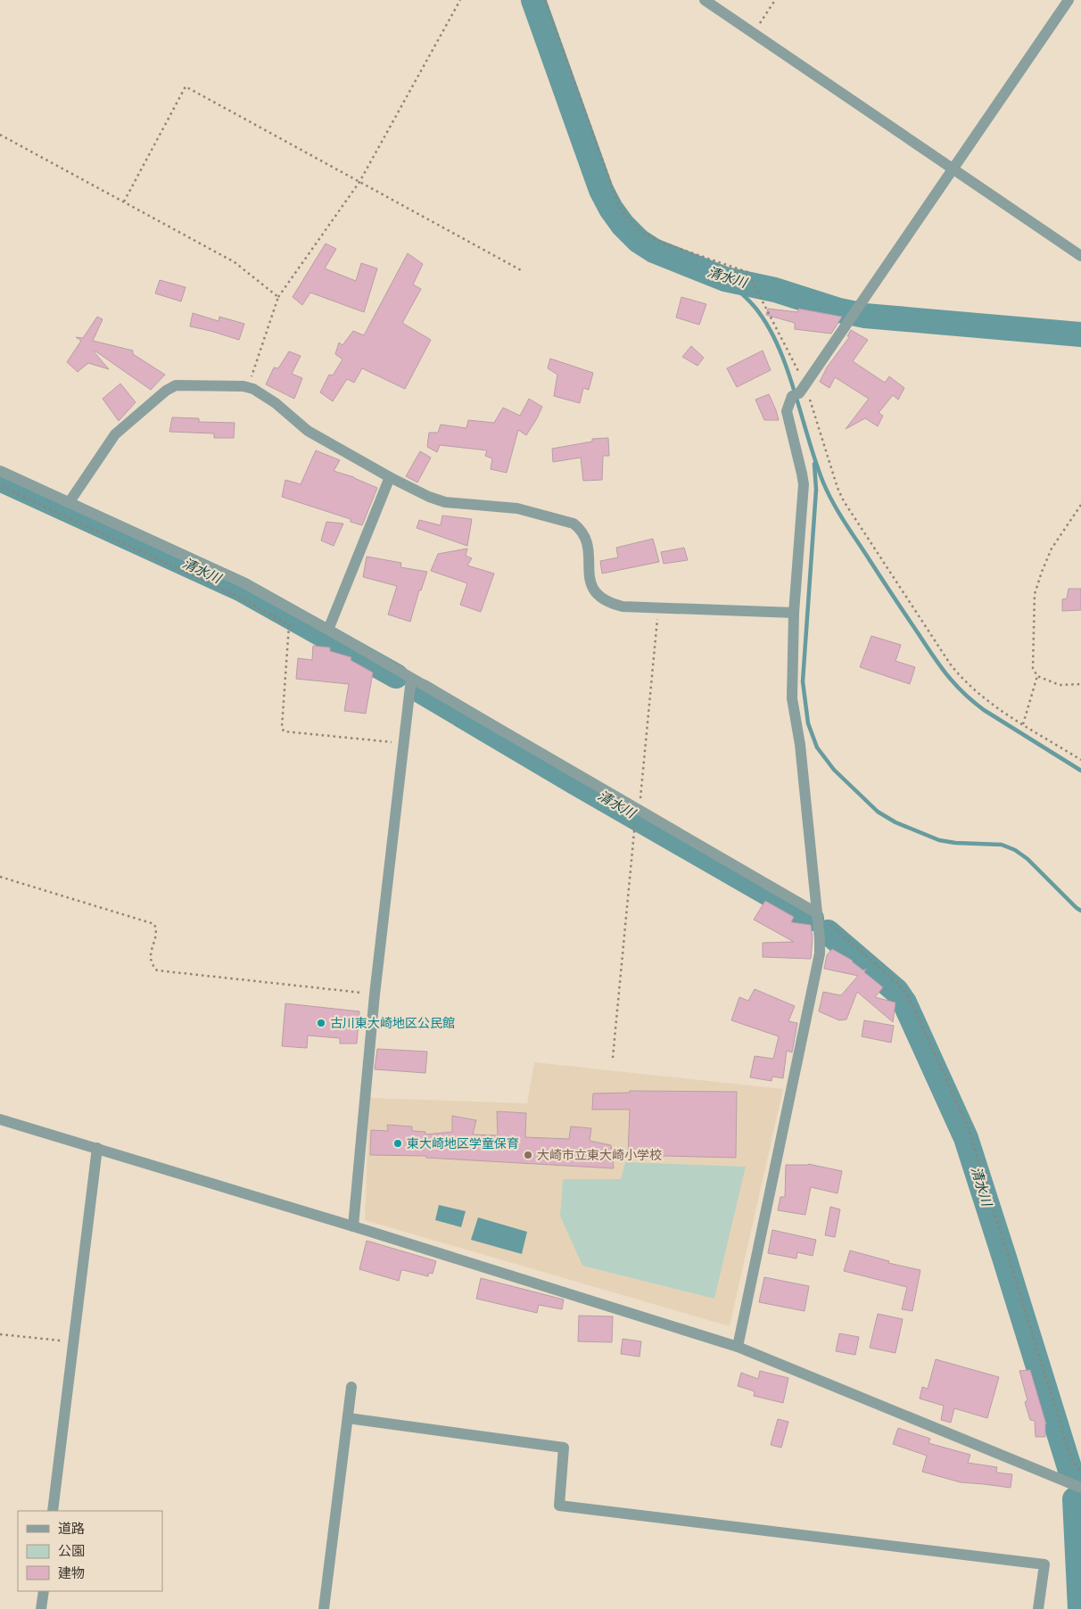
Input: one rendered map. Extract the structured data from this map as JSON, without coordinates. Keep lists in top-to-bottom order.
{
  "water": ["清水川"],
  "places": ["古川東大崎地区公民館", "東大崎地区学童保育", "大崎市立東大崎小学校"],
  "legend": ["道路", "公園", "建物"]
}
